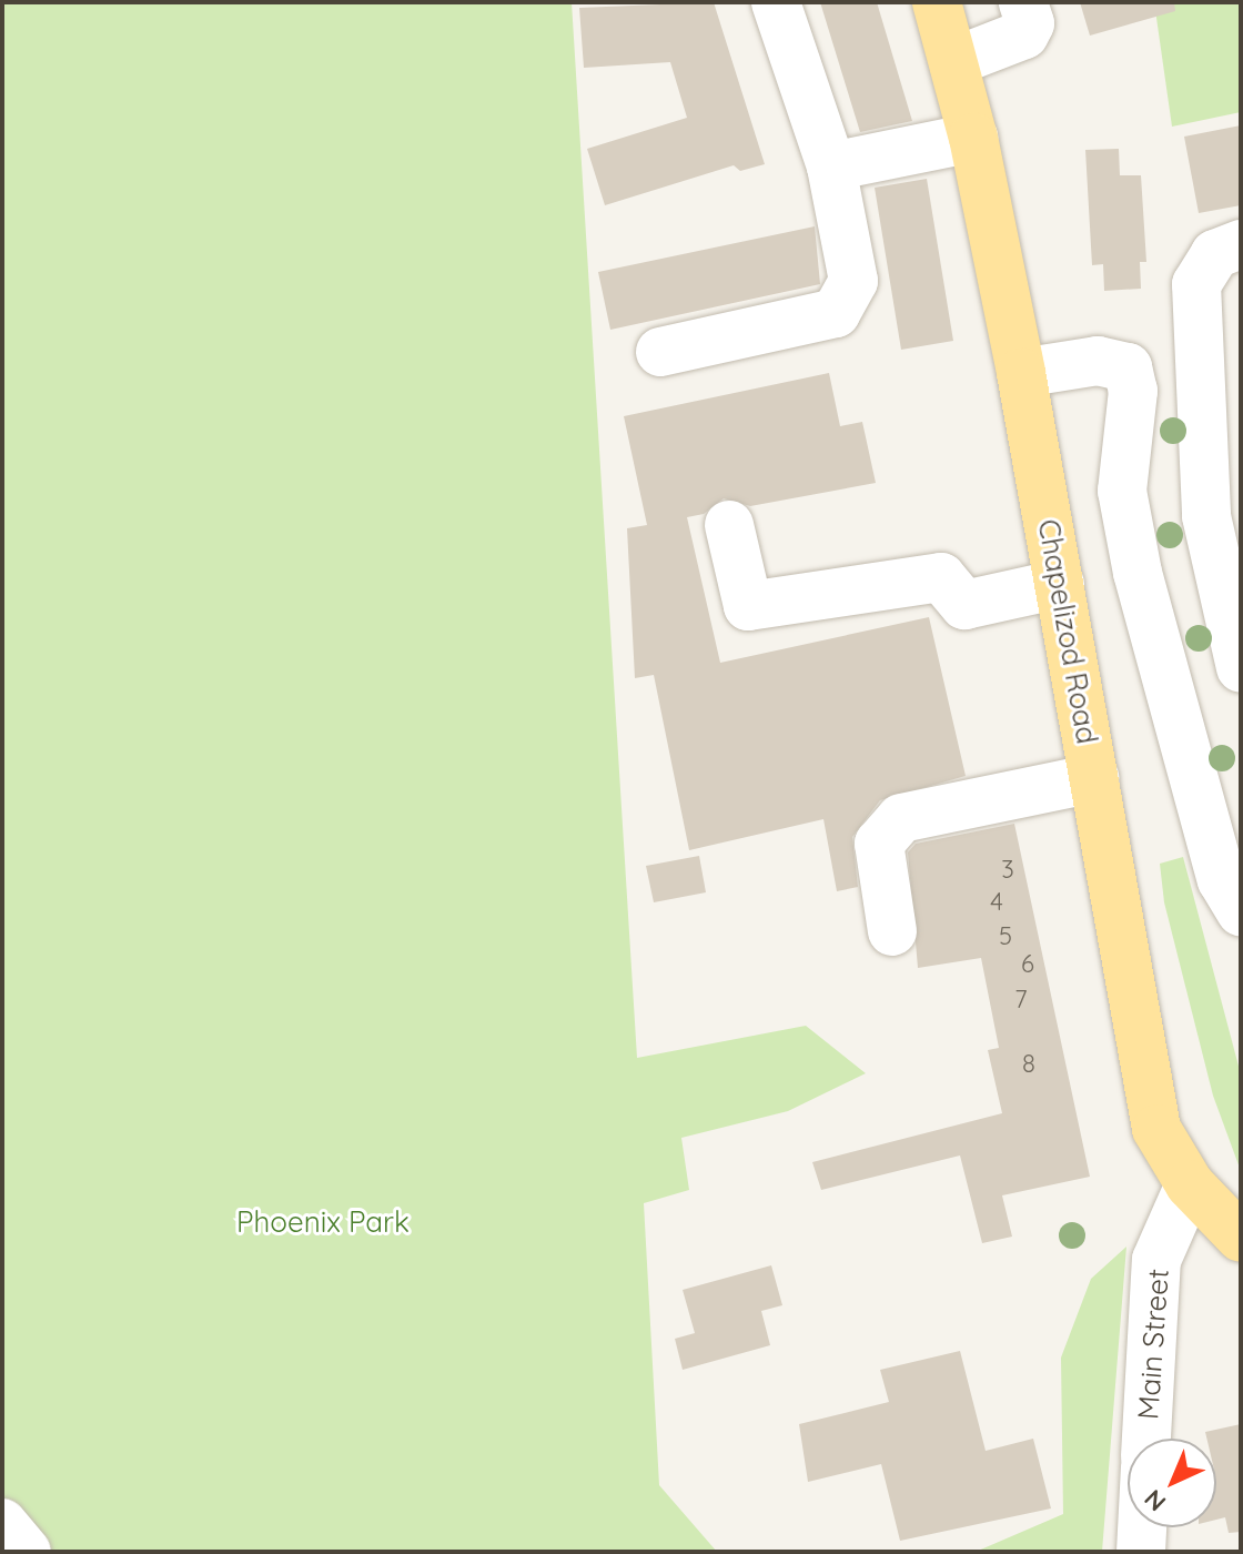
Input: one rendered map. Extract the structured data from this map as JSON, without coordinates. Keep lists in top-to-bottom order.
{
  "streets": {
    "main road": ["Chapelizod Road"],
    "street": ["Main Street"]
  },
  "crossings": [
    ["Chapelizod Road", "Main Street"]
  ],
  "parks": ["Phoenix Park"],
  "house_numbers": [
    "3",
    "4",
    "5",
    "6",
    "7",
    "8"
  ],
  "north": "bottom left"
}
